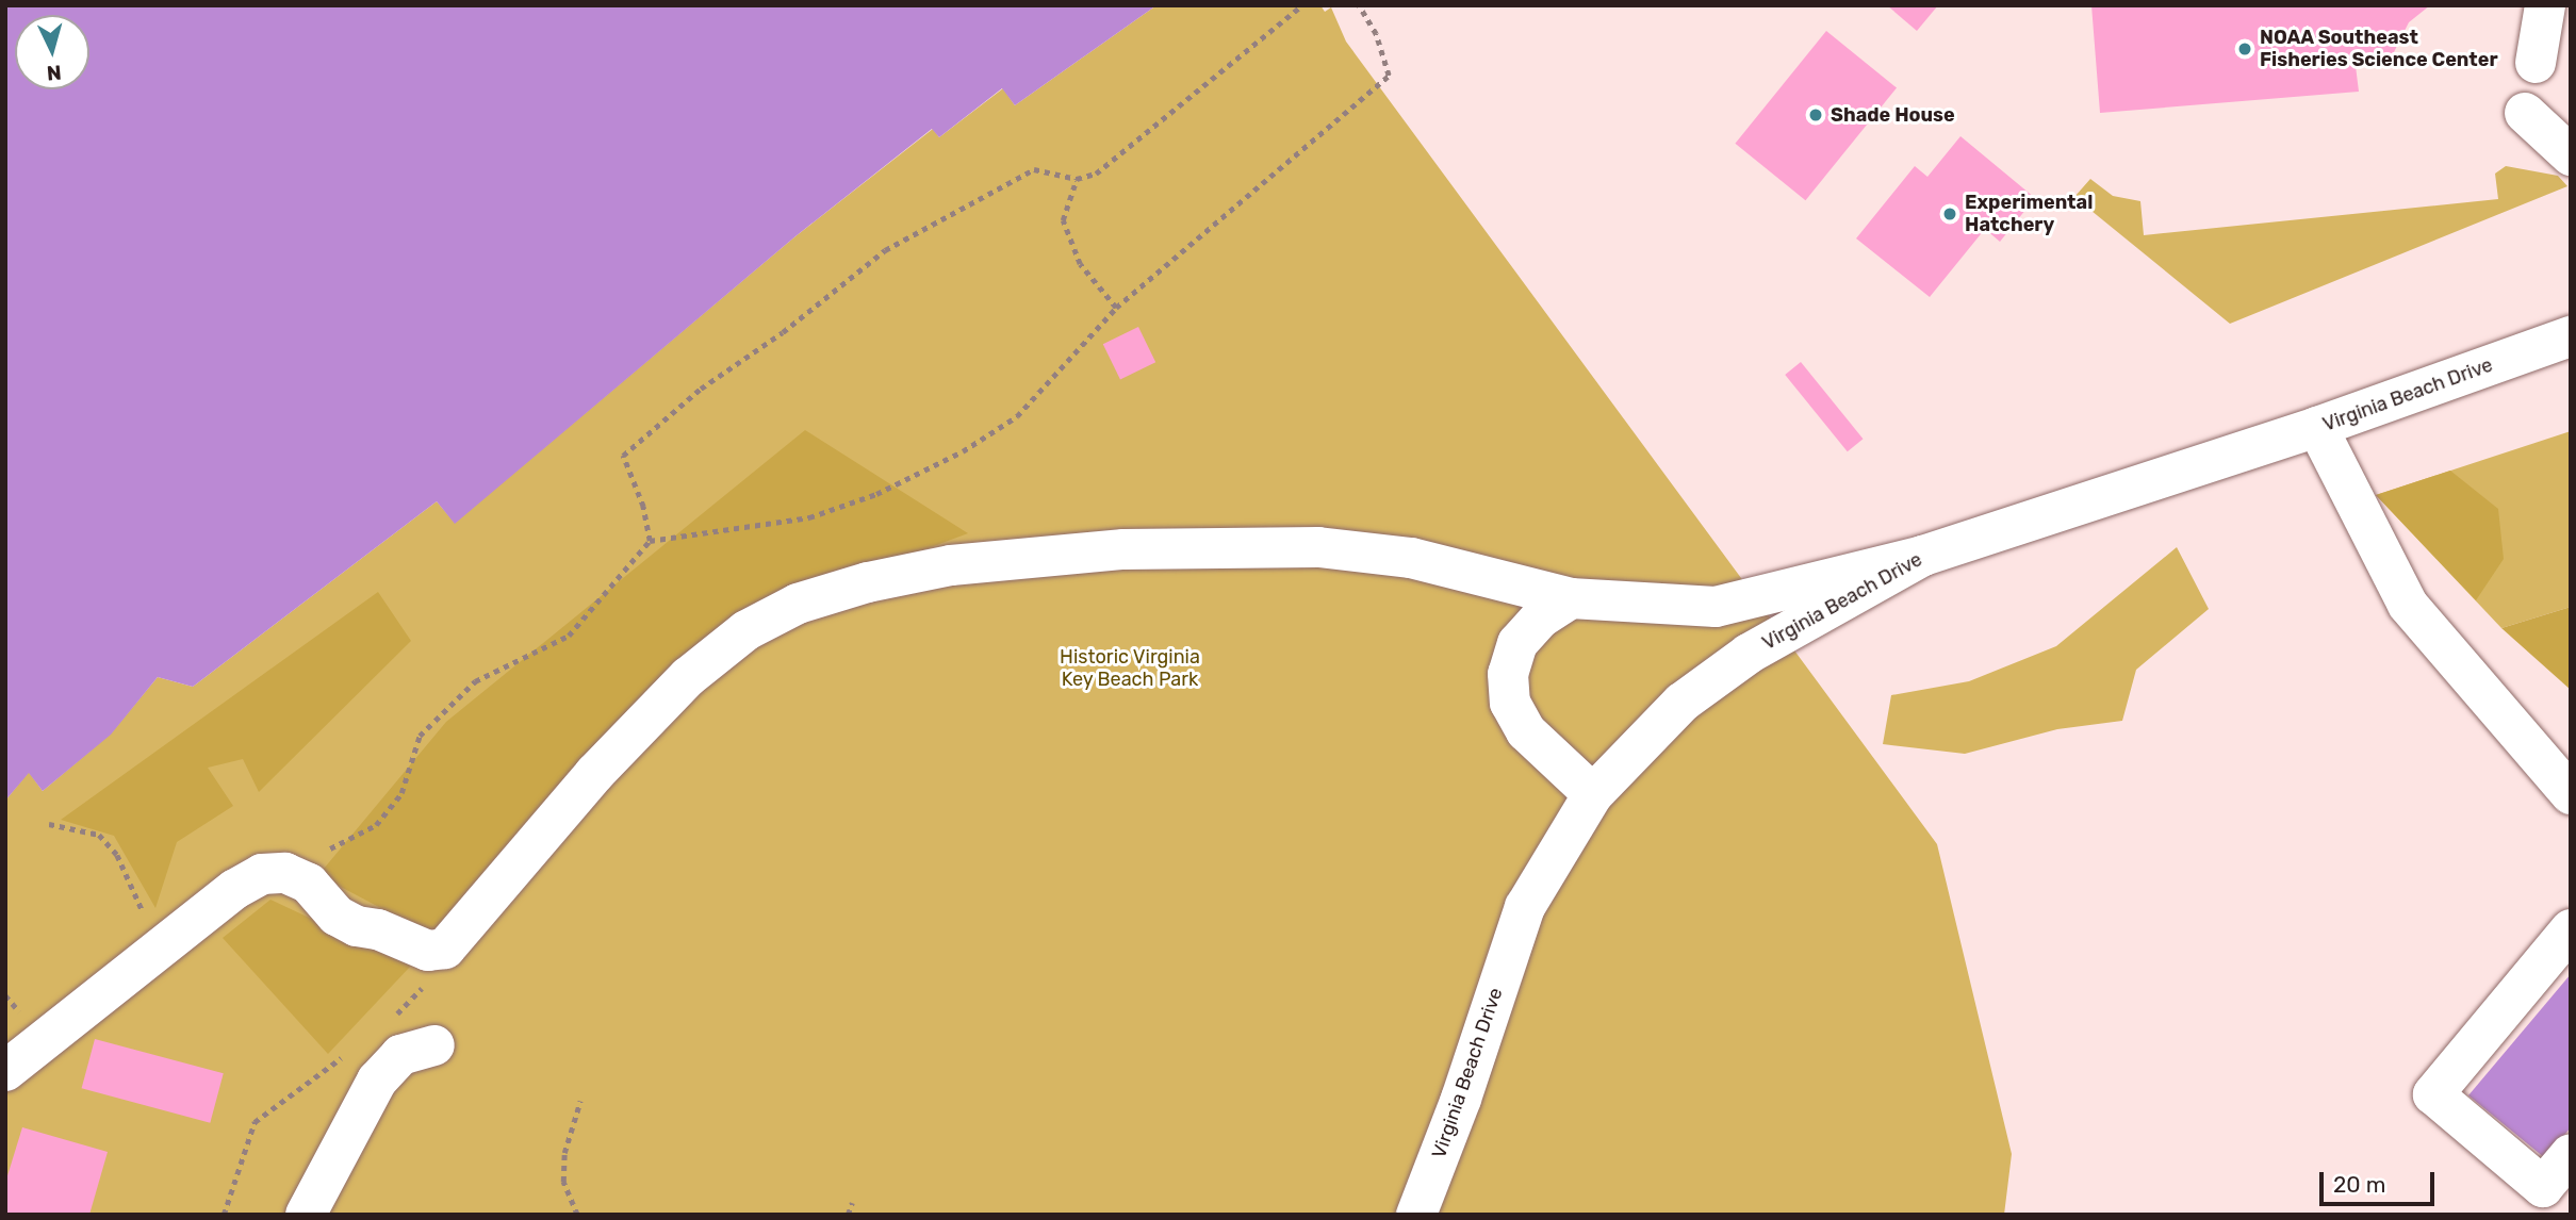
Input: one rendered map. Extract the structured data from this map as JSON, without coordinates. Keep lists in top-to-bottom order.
{
  "streets": {
    "street": ["Virginia Beach Drive"]
  },
  "parks": ["Historic Virginia Key Beach Park"],
  "places": ["NOAA Southeast Fisheries Science Center", "Shade House", "Experimental Hatchery"],
  "scale_bar": "20 m",
  "north": "bottom"
}
